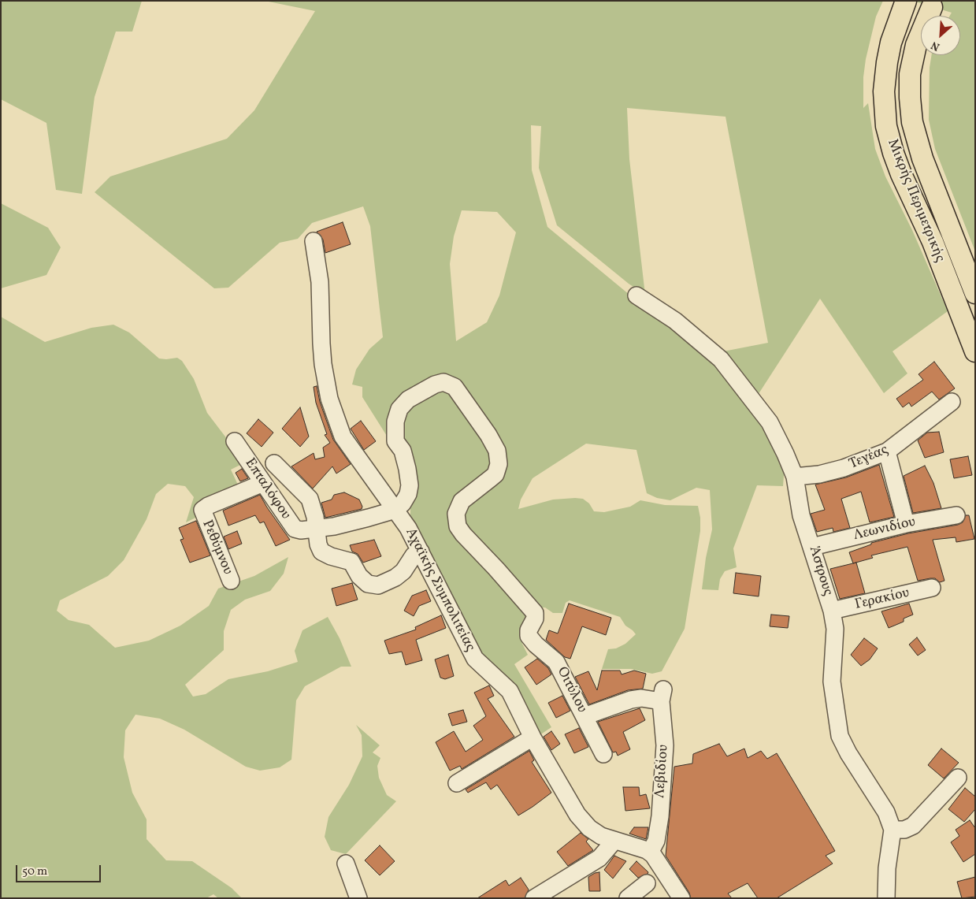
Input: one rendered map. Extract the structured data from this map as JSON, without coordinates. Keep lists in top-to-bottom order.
{
  "streets": {
    "main road": ["Μικρής Περιμετρικής"],
    "street": [
      "Τεγέας",
      "Επταλόφου",
      "Λεωνιδίου",
      "Ρεθύμνου",
      "Άστρους",
      "Αχαϊκής Συμπολιτείας",
      "Γερακίου",
      "Οιτύλου",
      "Λεβιδίου"
    ]
  },
  "crossings": [
    ["Τεγέας", "Άστρους"],
    ["Επταλόφου", "Ρεθύμνου"],
    ["Επταλόφου", "Αχαϊκής Συμπολιτείας"],
    ["Επταλόφου", "Οιτύλου"],
    ["Λεωνιδίου", "Άστρους"],
    ["Άστρους", "Γερακίου"],
    ["Αχαϊκής Συμπολιτείας", "Οιτύλου"],
    ["Αχαϊκής Συμπολιτείας", "Λεβιδίου"],
    ["Οιτύλου", "Λεβιδίου"]
  ],
  "scale_bar": "50 m",
  "north": "bottom left"
}
